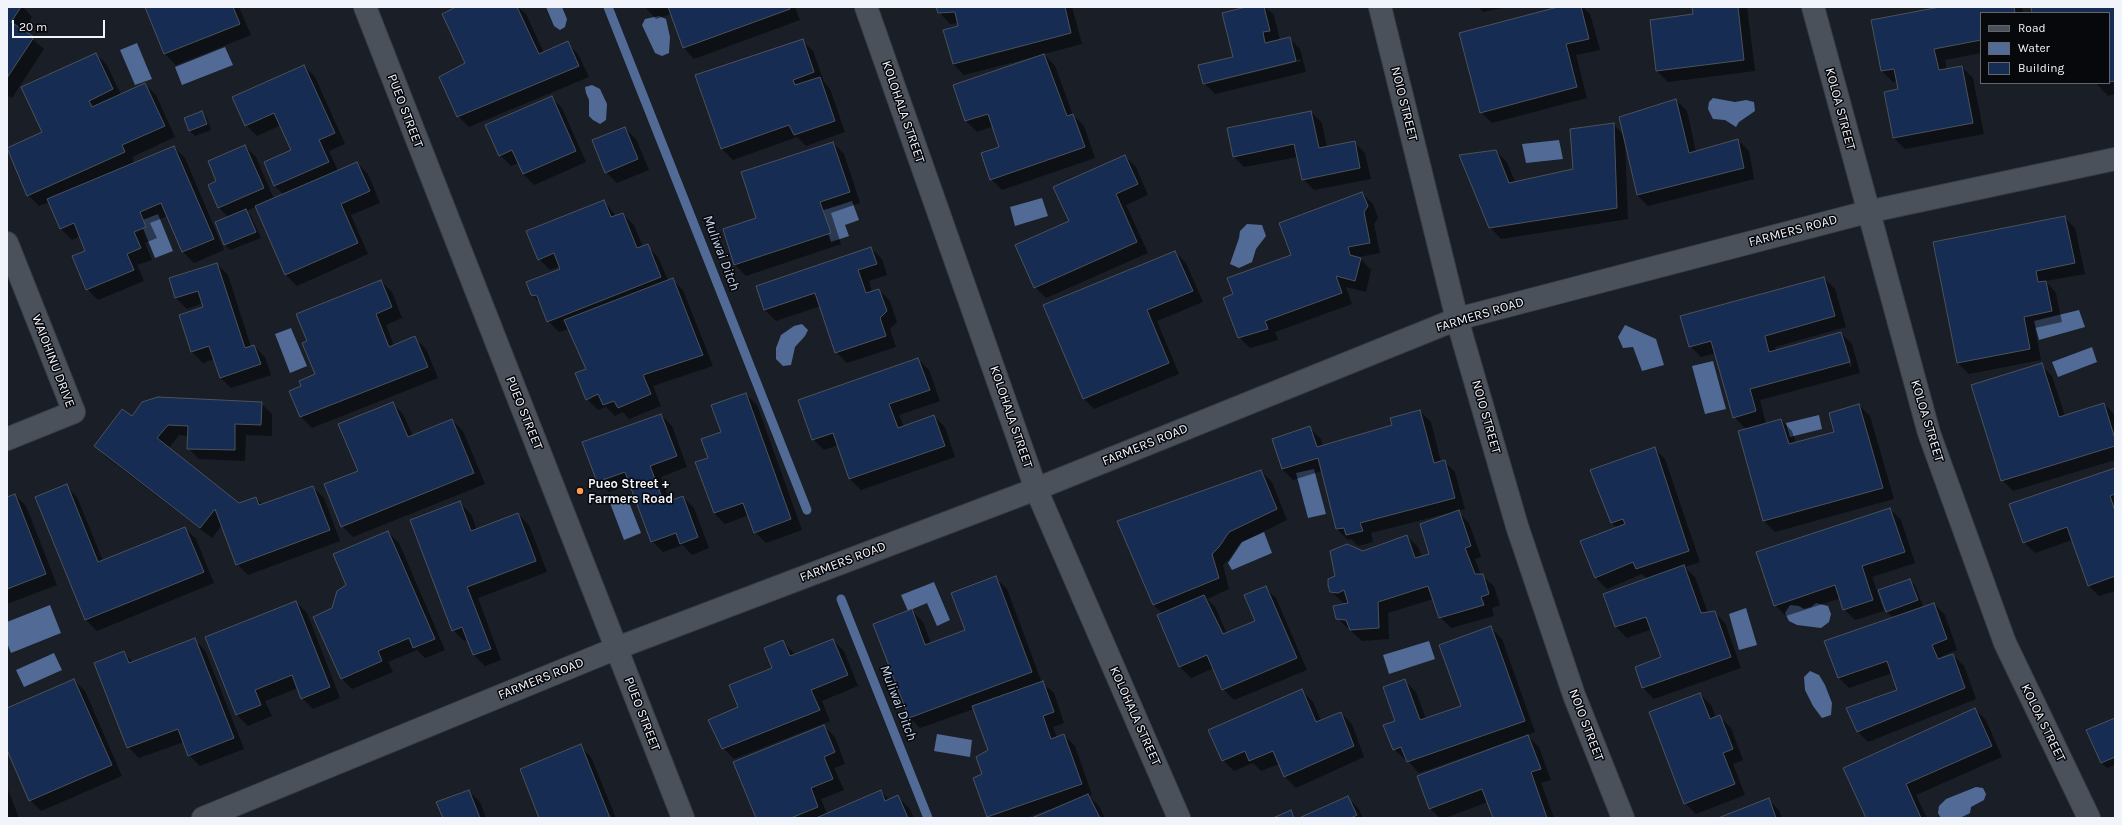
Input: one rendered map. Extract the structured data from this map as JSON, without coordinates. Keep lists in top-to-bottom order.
{
  "streets": {
    "street": [
      "NOIO STREET",
      "KOLOA STREET",
      "PUEO STREET",
      "KOLOHALA STREET",
      "FARMERS ROAD",
      "WAIOHINU DRIVE"
    ]
  },
  "crossings": [
    ["NOIO STREET", "FARMERS ROAD"],
    ["KOLOA STREET", "FARMERS ROAD"],
    ["PUEO STREET", "FARMERS ROAD"],
    ["KOLOHALA STREET", "FARMERS ROAD"]
  ],
  "water": ["Muliwai Ditch"],
  "places": ["Pueo Street + Farmers Road"],
  "legend": ["Road", "Water", "Building"],
  "scale_bar": "20 m"
}
